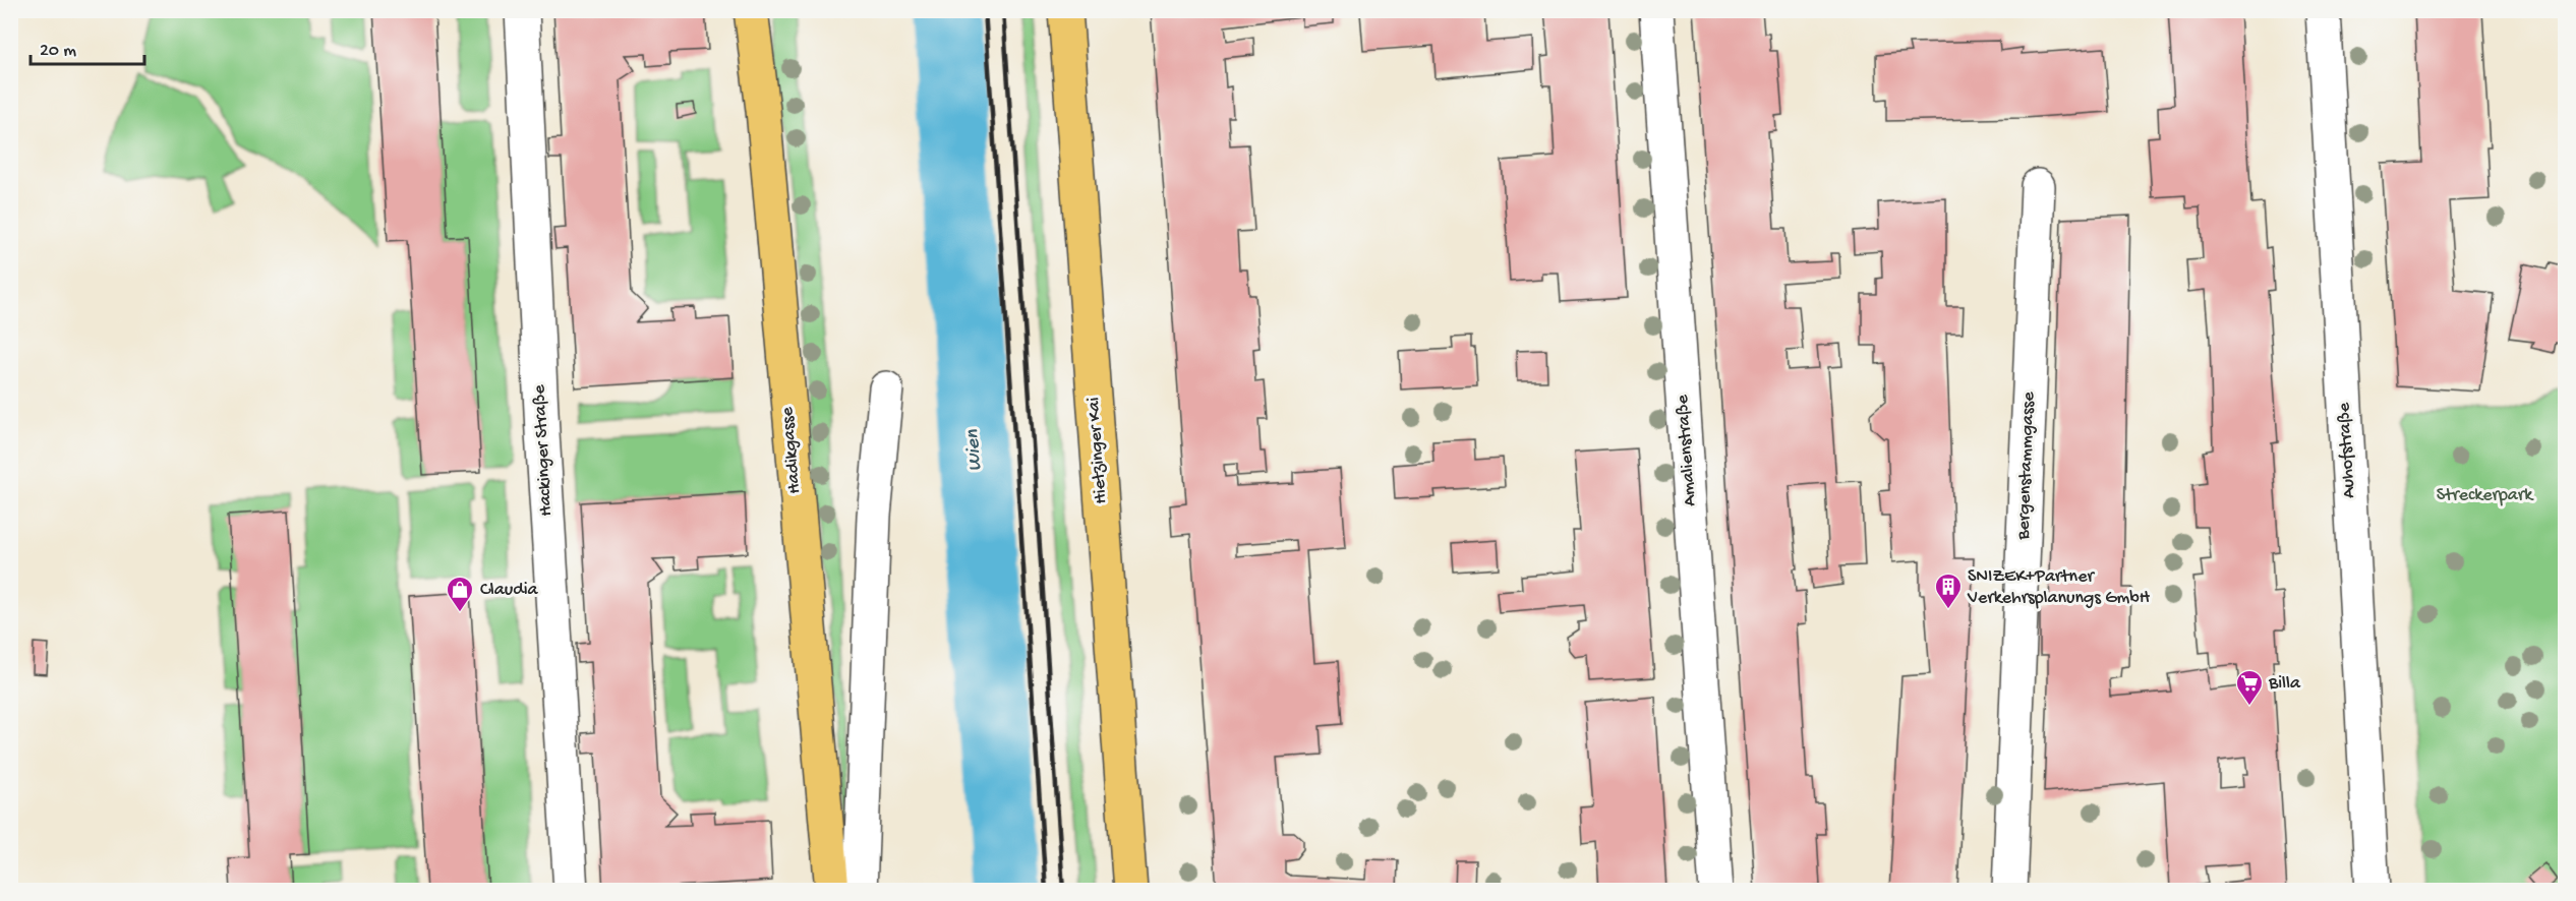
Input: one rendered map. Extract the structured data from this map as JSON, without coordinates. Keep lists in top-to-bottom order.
{
  "streets": {
    "main road": ["Hadikgasse", "Hietzinger Kai"],
    "street": [
      "Hackinger Straße",
      "Amalienstraße",
      "Auhofstraße",
      "Bergenstammgasse"
    ]
  },
  "water": ["Wien"],
  "parks": ["Streckerpark"],
  "places": {
    "building": ["SNIZEK+Partner Verkehrsplanungs GmbH"],
    "shop": ["Claudia"],
    "supermarket": ["Billa"]
  },
  "scale_bar": "20 m"
}
